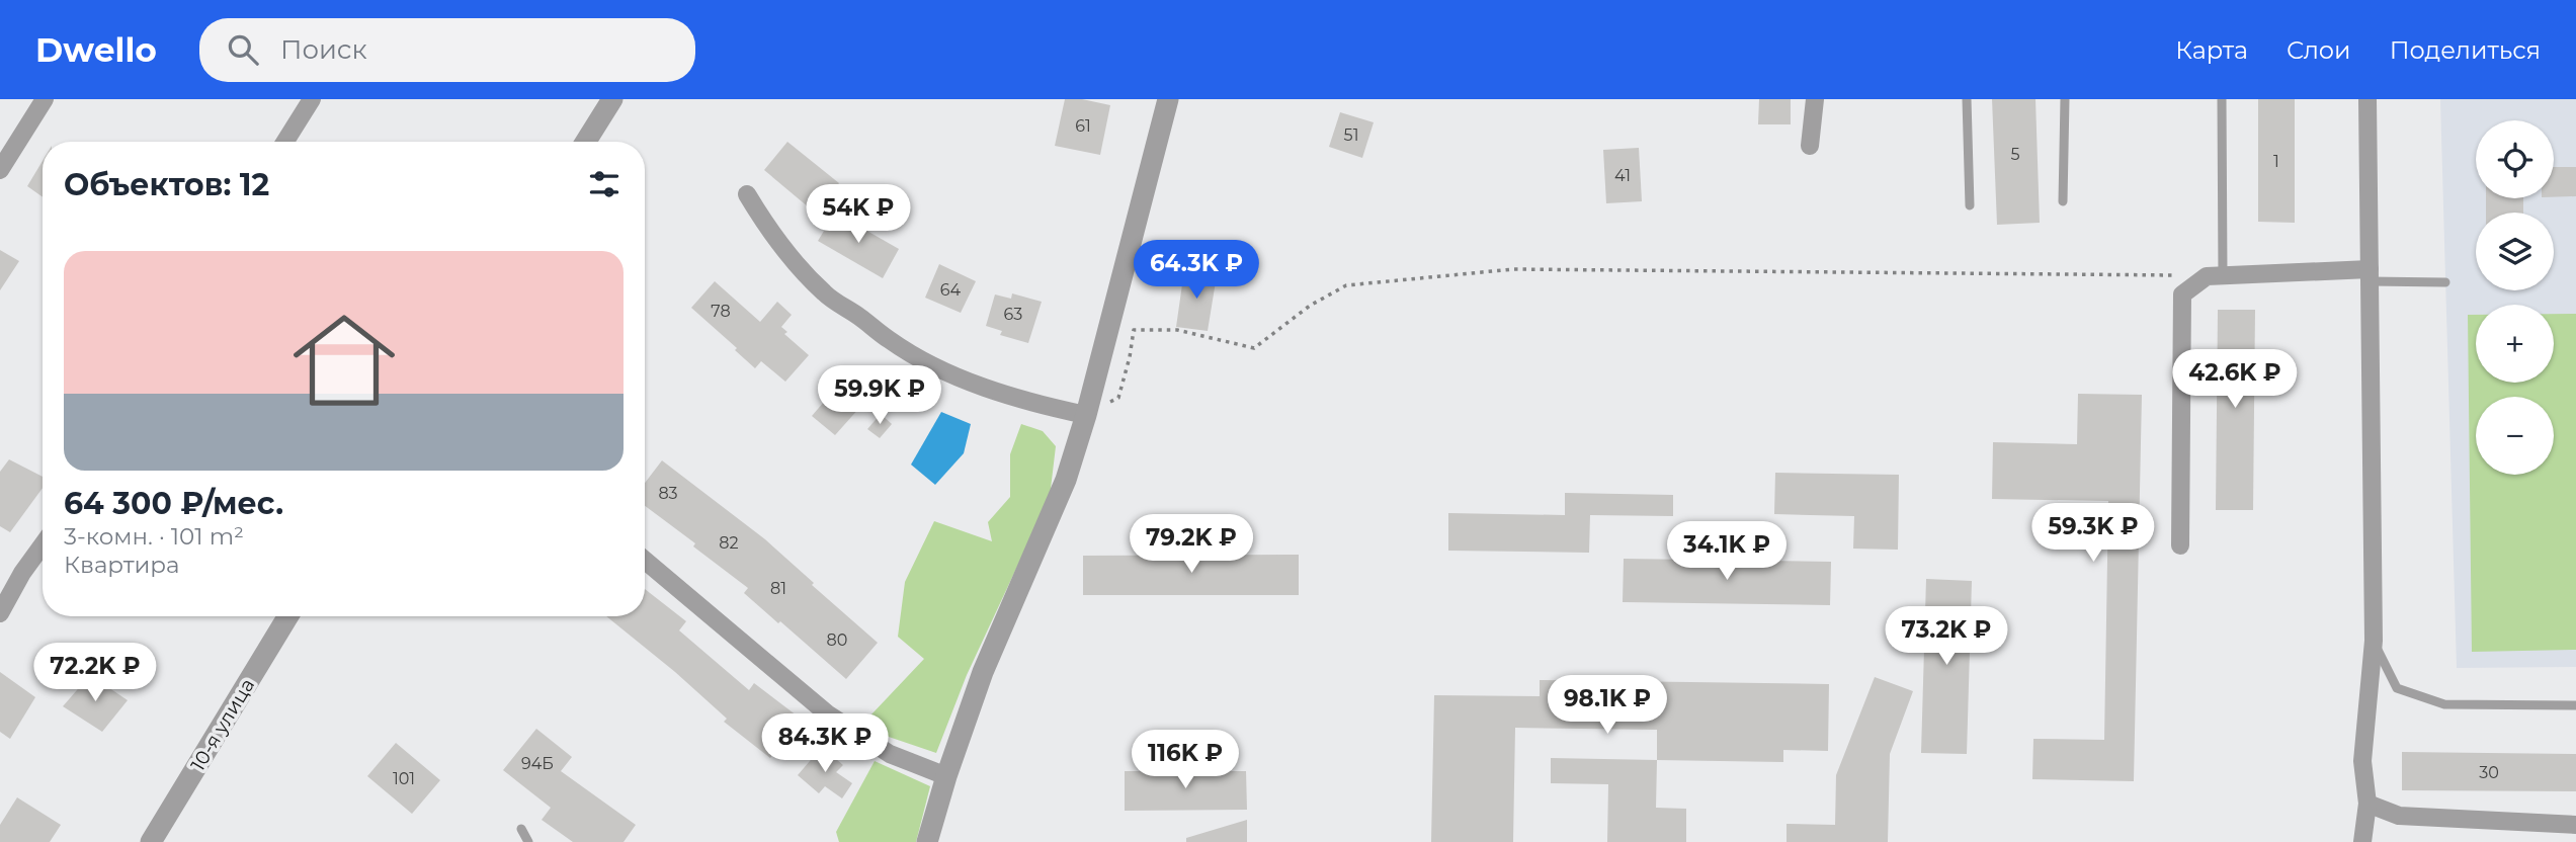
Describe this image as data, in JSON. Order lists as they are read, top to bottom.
{
  "streets": {
    "street": ["10-я улица"]
  },
  "house_numbers": [
    "61",
    "51",
    "5",
    "1",
    "41",
    "64",
    "78",
    "63",
    "83",
    "82",
    "81",
    "80",
    "94Б",
    "30",
    "101"
  ],
  "page": {
    "header": "Dwello",
    "search": "Поиск",
    "nav": ["Карта", "Слои", "Поделиться"],
    "map_buttons": ["+", "−"],
    "heading": "Объектов: 12",
    "price": [
      "54K ₽",
      "64.3K ₽",
      "42.6K ₽",
      "59.9K ₽",
      "59.3K ₽",
      "79.2K ₽",
      "34.1K ₽",
      "73.2K ₽",
      "72.2K ₽",
      "98.1K ₽",
      "84.3K ₽",
      "116K ₽"
    ],
    "list": [
      {
        "name": "64 300 ₽/мес.",
        "note": "3-комн. · 101 m² · Квартира"
      }
    ]
  }
}
